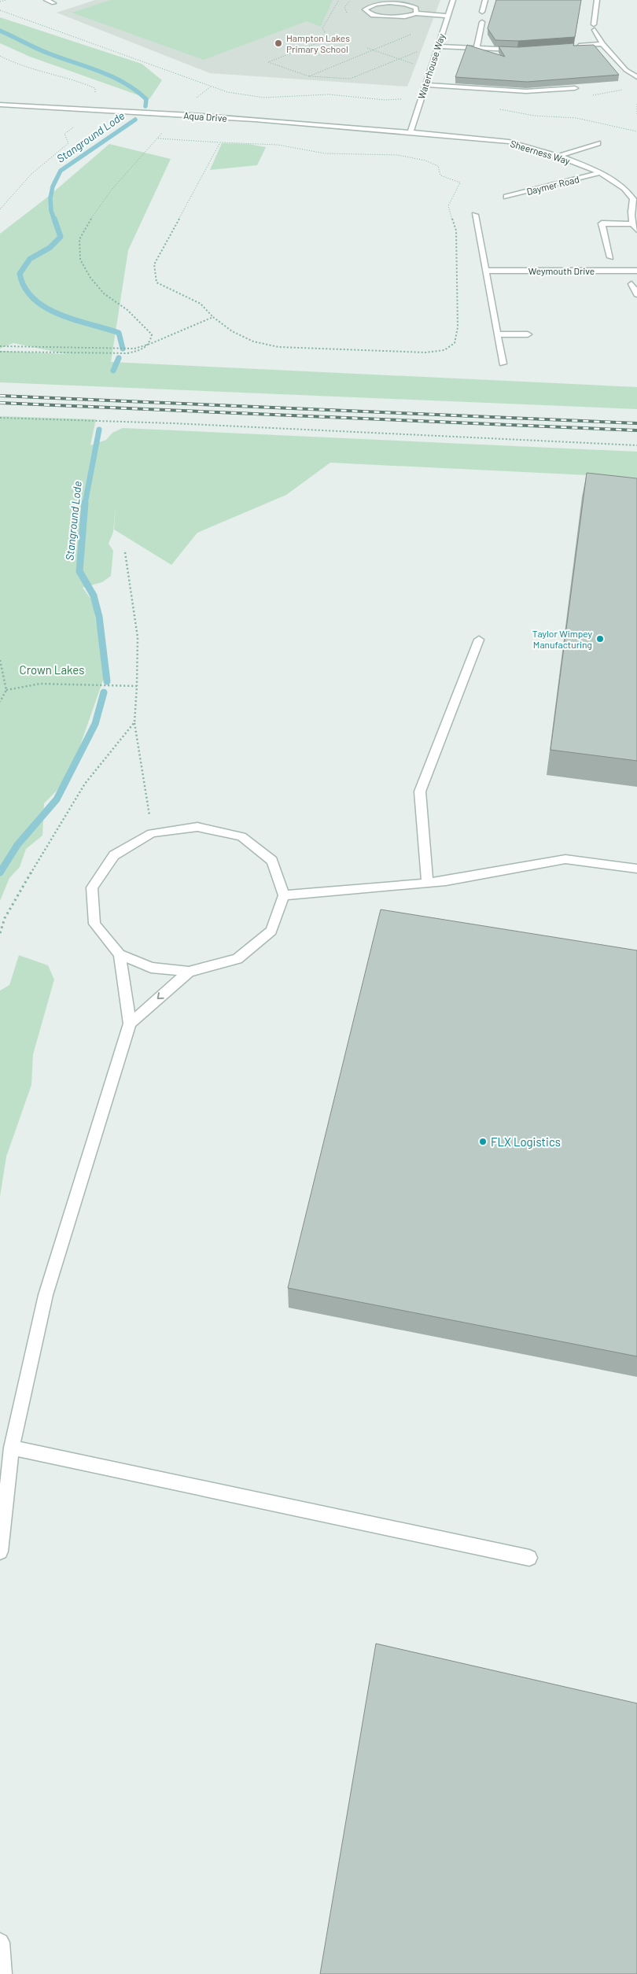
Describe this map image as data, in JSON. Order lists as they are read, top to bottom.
{
  "streets": {
    "street": [
      "Waterhouse Way",
      "Aqua Drive",
      "Sheerness Way",
      "Daymer Road",
      "Weymouth Drive"
    ]
  },
  "crossings": [
    ["Waterhouse Way", "Aqua Drive"],
    ["Waterhouse Way", "Sheerness Way"],
    ["Aqua Drive", "Sheerness Way"],
    ["Sheerness Way", "Daymer Road"]
  ],
  "water": ["Stanground Lode"],
  "parks": ["Crown Lakes"],
  "places": ["Hampton Lakes Primary School", "Taylor Wimpey Manufacturing", "FLX Logistics"]
}
